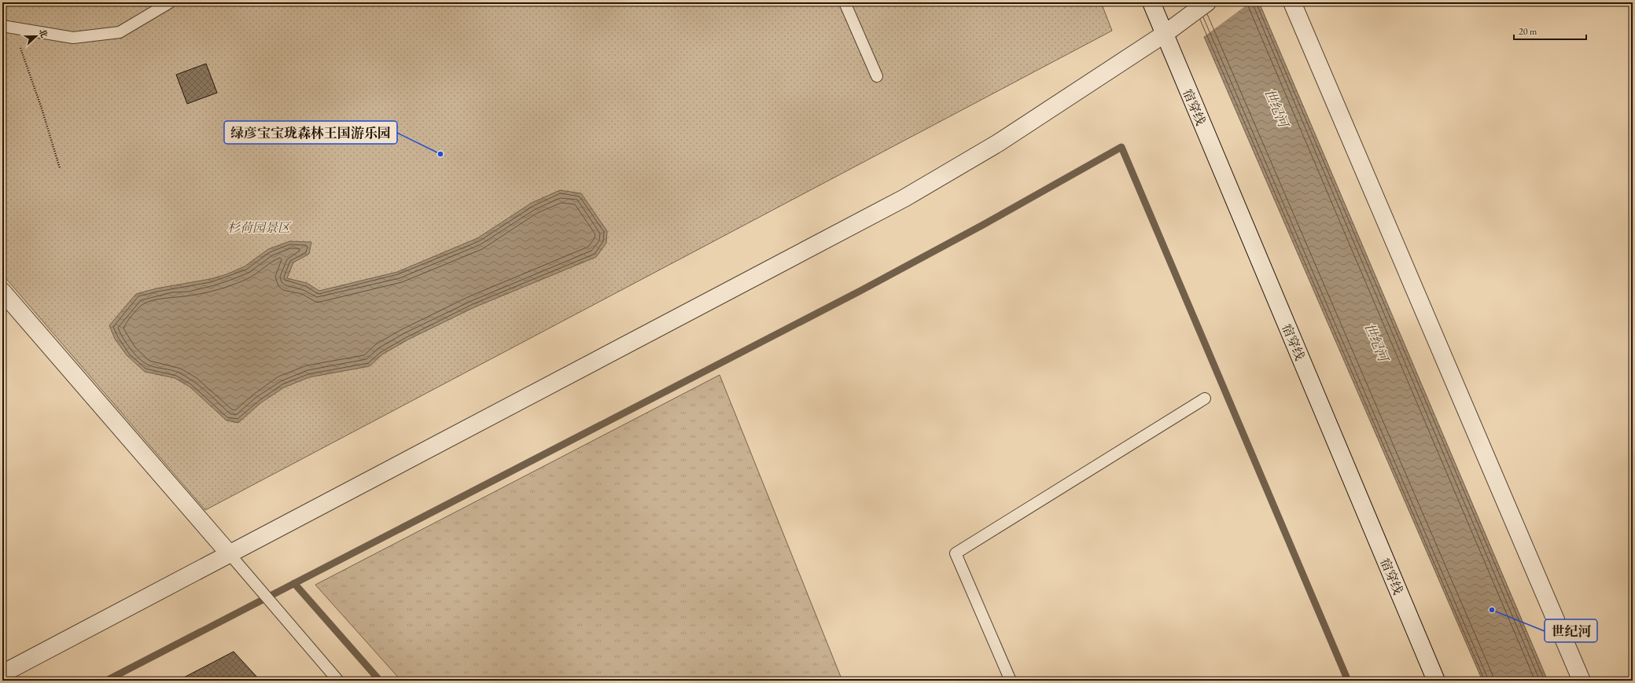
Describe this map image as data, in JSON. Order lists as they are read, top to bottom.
{
  "streets": {
    "street": ["宿穿线"]
  },
  "water": ["世纪河"],
  "parks": ["杉荷园景区"],
  "places": ["绿彦宝宝珑森林王国游乐园", "世纪河"],
  "scale_bar": "20 m",
  "north": "right"
}
